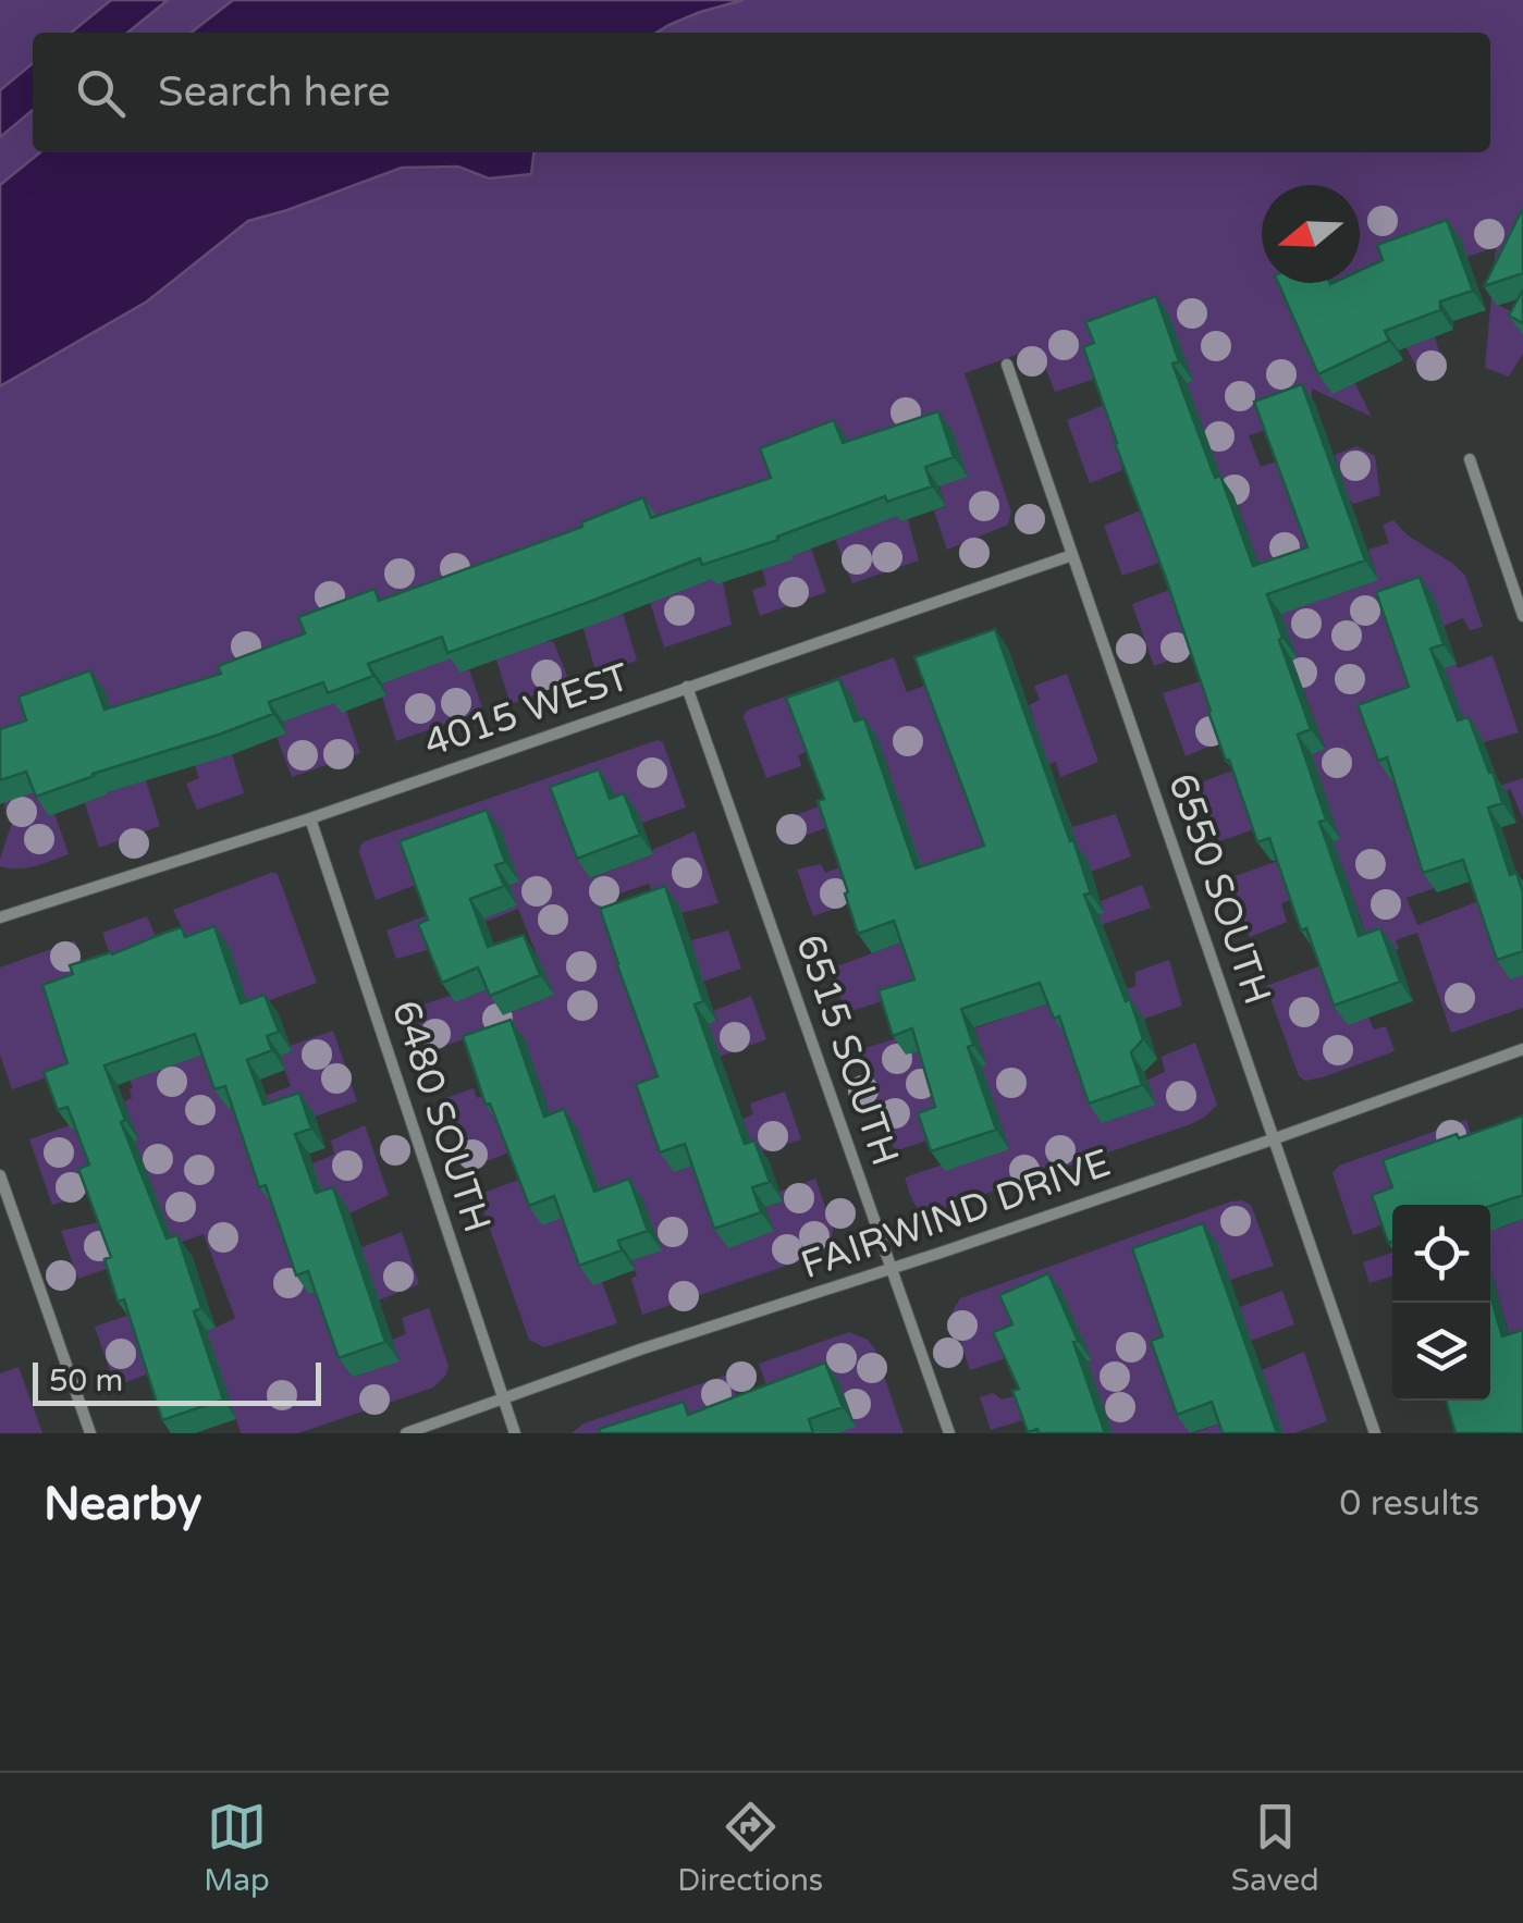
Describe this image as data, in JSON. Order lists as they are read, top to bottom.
{
  "streets": {
    "street": [
      "4015 WEST",
      "6550 SOUTH",
      "6515 SOUTH",
      "6480 SOUTH",
      "FAIRWIND DRIVE"
    ]
  },
  "crossings": [
    ["4015 WEST", "6550 SOUTH"],
    ["4015 WEST", "6515 SOUTH"],
    ["4015 WEST", "6480 SOUTH"],
    ["6550 SOUTH", "FAIRWIND DRIVE"],
    ["6515 SOUTH", "FAIRWIND DRIVE"],
    ["6480 SOUTH", "FAIRWIND DRIVE"]
  ],
  "scale_bar": "50 m",
  "north": "left",
  "page": {
    "search": "Search here",
    "scale": "50 m",
    "heading": ["Nearby", "0 results"],
    "nav": ["Map", "Directions", "Saved"]
  }
}
